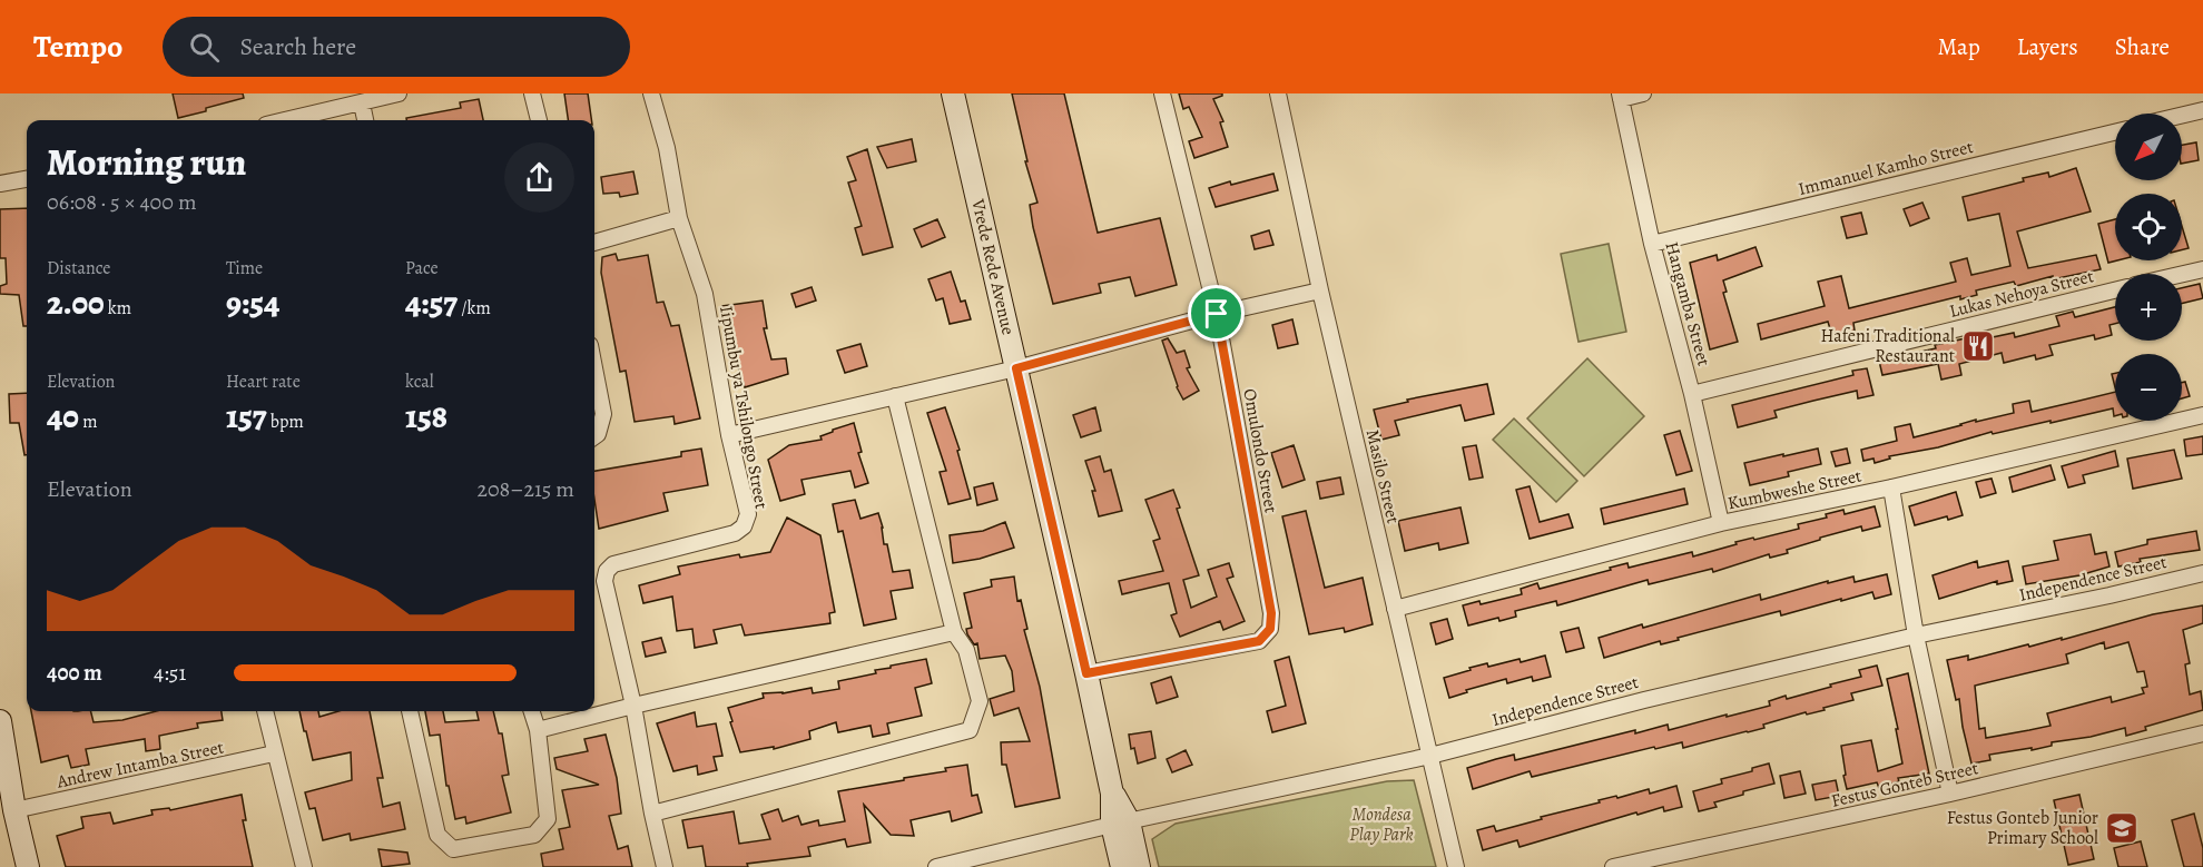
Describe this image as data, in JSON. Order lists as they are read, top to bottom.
{
  "streets": {
    "street": [
      "Immanuel Kamho Street",
      "Vrede Rede Avenue",
      "Lukas Nehoya Street",
      "Hangamba Street",
      "Iipumbu ya Tshilongo Street",
      "Omulondo Street",
      "Masilo Street",
      "Kumbweshe Street",
      "Independence Street",
      "Andrew Intamba Street",
      "Festus Gonteb Street"
    ]
  },
  "crossings": [
    ["Immanuel Kamho Street", "Hangamba Street"],
    ["Vrede Rede Avenue", "Omulondo Street"],
    ["Vrede Rede Avenue", "Independence Street"],
    ["Lukas Nehoya Street", "Hangamba Street"],
    ["Hangamba Street", "Kumbweshe Street"],
    ["Masilo Street", "Kumbweshe Street"],
    ["Masilo Street", "Independence Street"]
  ],
  "parks": ["Mondesa Play Park"],
  "places": {
    "restaurant": ["Hafeni Traditional Restaurant"],
    "school or university": ["Festus Gonteb Junior Primary School"]
  },
  "north": "bottom left",
  "page": {
    "header": "Tempo",
    "search": "Search here",
    "nav": ["Map", "Layers", "Share"],
    "map_buttons": ["+", "−"],
    "heading": ["Morning run", "06:08 · 5 × 400 m"],
    "stats": [
      ["Distance", "2.00 km"],
      ["Time", "9:54"],
      ["Pace", "4:57 /km"],
      ["Elevation", "40 m"],
      ["Heart rate", "157 bpm"],
      ["kcal", "158"]
    ],
    "chart": ["Elevation", "208–215 m"],
    "list": [
      {
        "name": "400 m",
        "note": "4:51"
      }
    ]
  }
}
